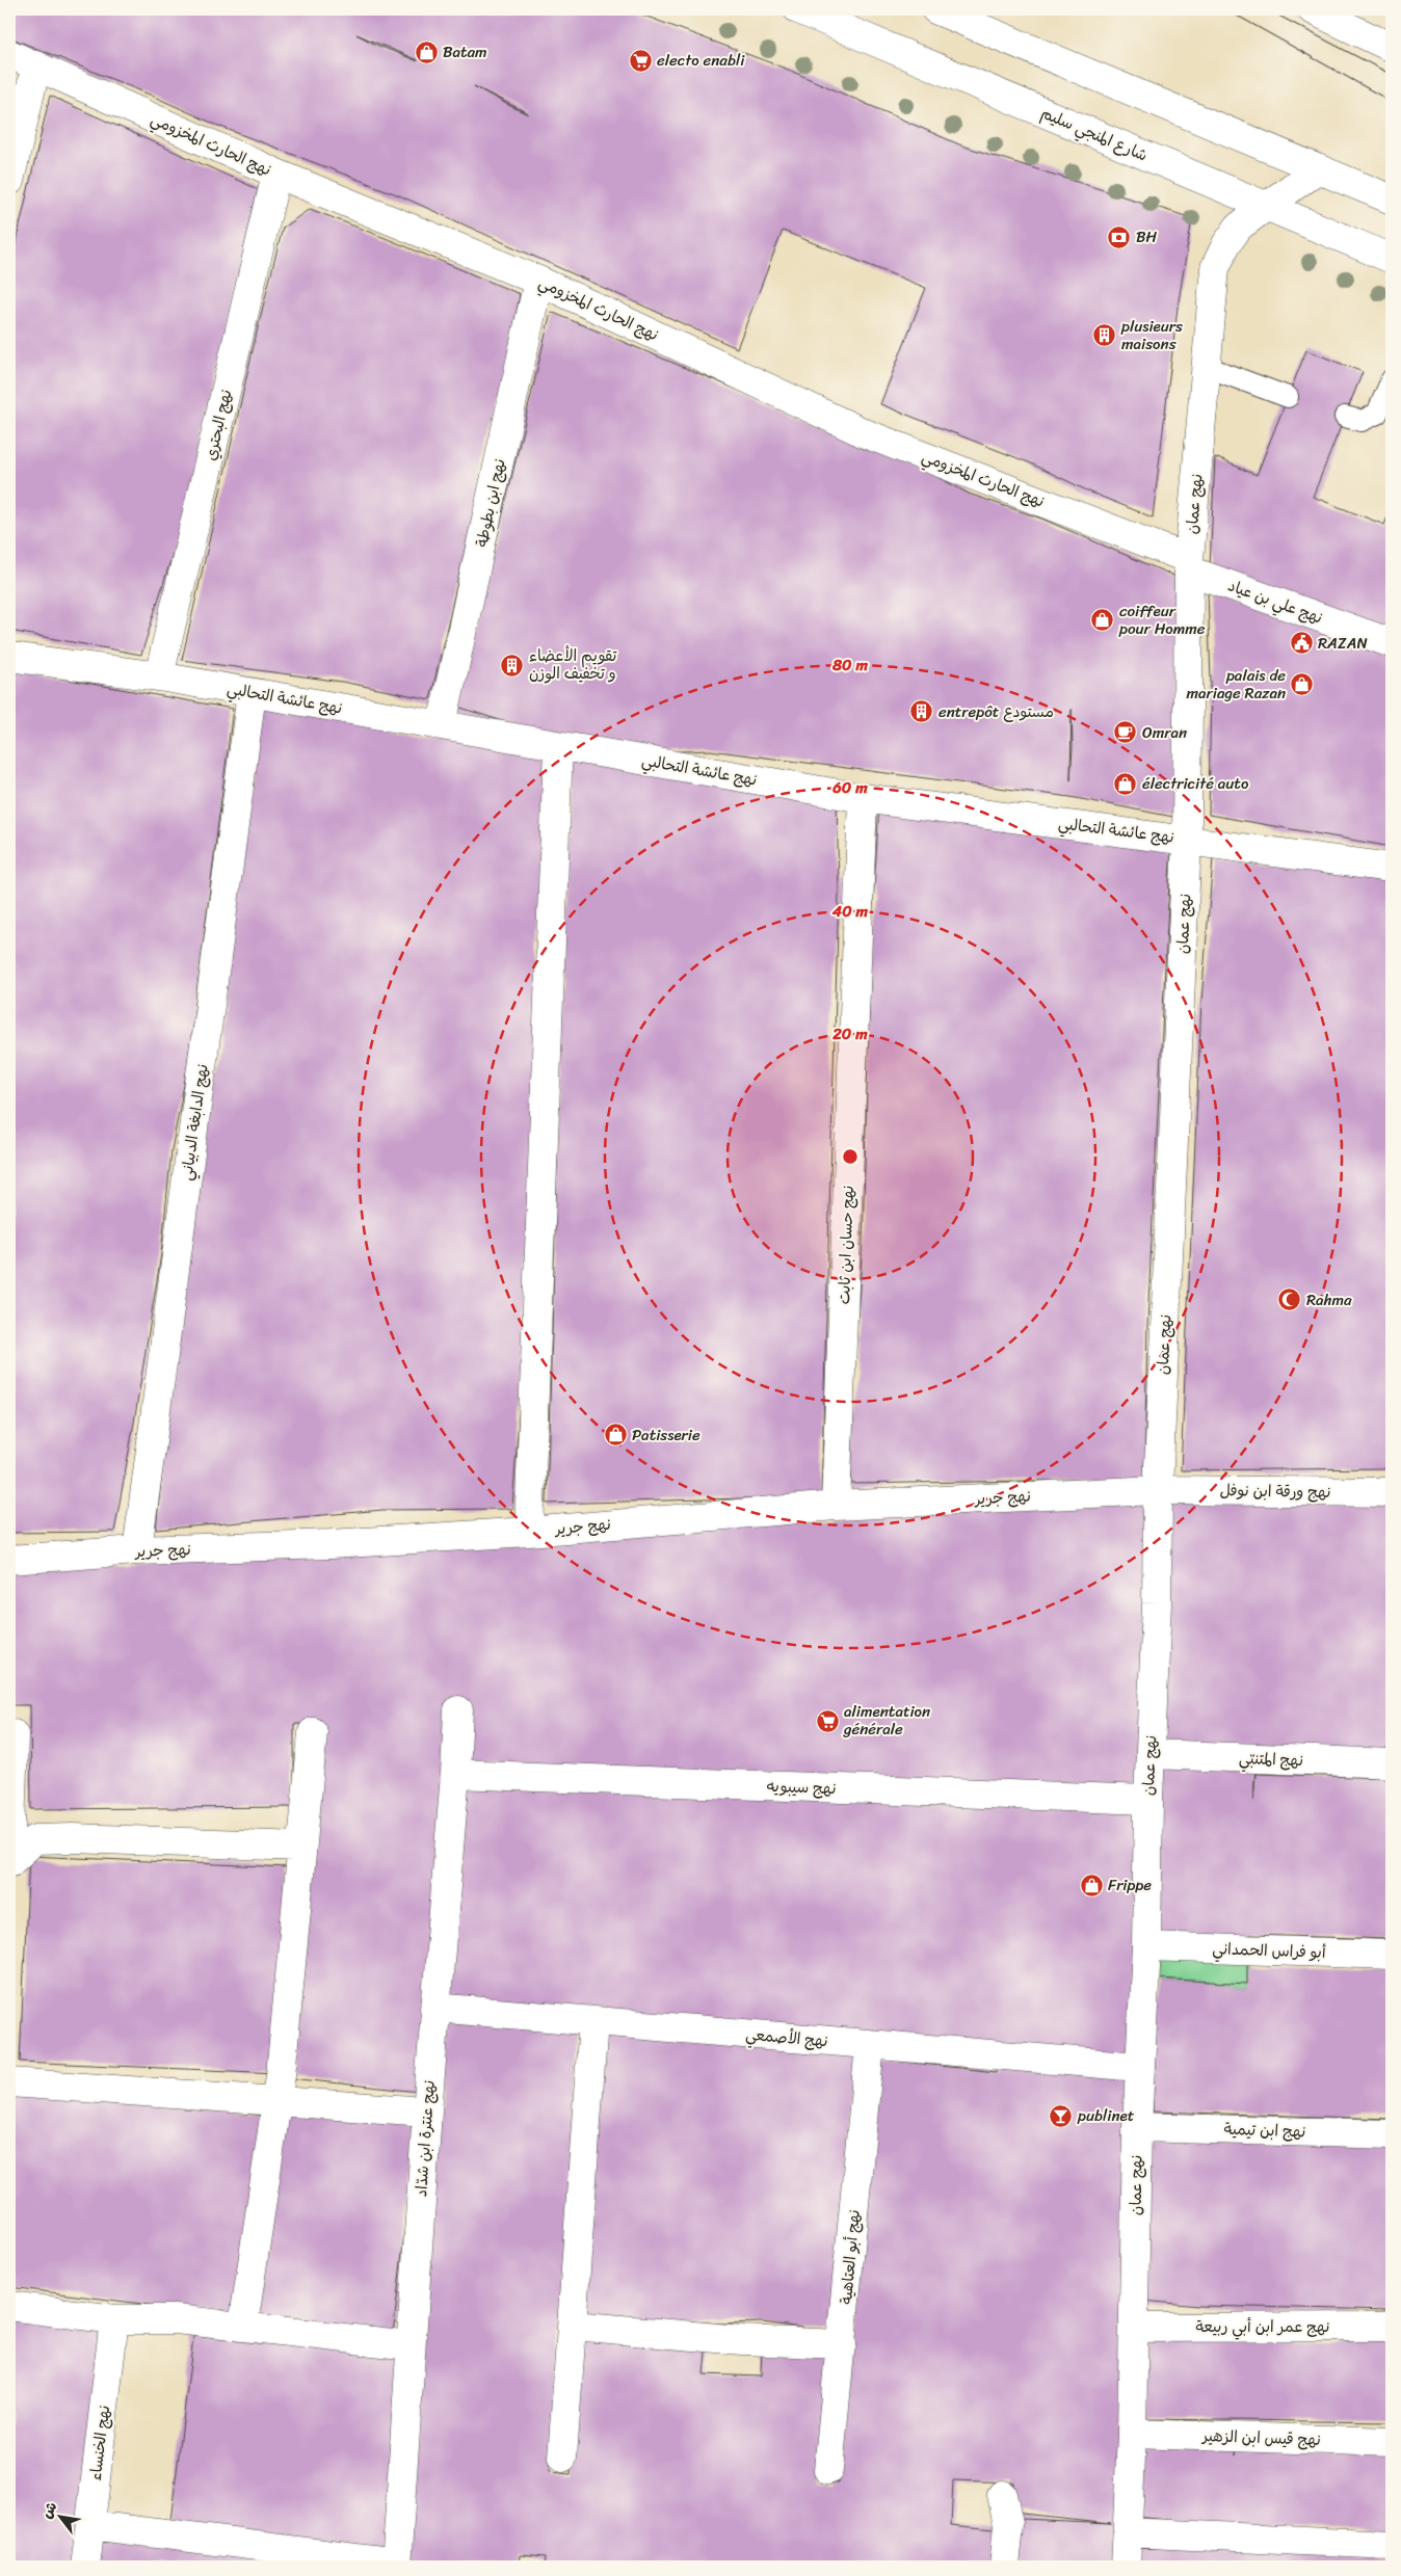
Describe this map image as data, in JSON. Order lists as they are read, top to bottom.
{
  "streets": {
    "street": [
      "شارع المنجي سليم",
      "نهج الحارث المخزومي",
      "نهج البحتري",
      "نهج ابن بطوطة",
      "نهج عمان",
      "نهج علي بن عياد",
      "نهج عائشة التحالبي",
      "نهج الدابغة الدبياني",
      "نهج حسان ابن ثابت",
      "نهج ورقة ابن نوفل",
      "نهج جرير",
      "نهج المتنبّي",
      "نهج سيبويه",
      "أبو فراس الحمداني",
      "نهج الأصمعي",
      "نهج ابن تيمية",
      "نهج عنترة ابن شدّاد",
      "نهج أبو العتاهية",
      "نهج عمر ابن أبي ربيعة",
      "نهج قيس ابن الزهير",
      "نهج الخنساء"
    ]
  },
  "crossings": [
    ["شارع المنجي سليم", "نهج عمان"],
    ["نهج الحارث المخزومي", "نهج البحتري"],
    ["نهج الحارث المخزومي", "نهج ابن بطوطة"],
    ["نهج الحارث المخزومي", "نهج عمان"],
    ["نهج الحارث المخزومي", "نهج علي بن عياد"],
    ["نهج البحتري", "نهج عائشة التحالبي"],
    ["نهج ابن بطوطة", "نهج عائشة التحالبي"],
    ["نهج عمان", "نهج علي بن عياد"],
    ["نهج عمان", "نهج عائشة التحالبي"],
    ["نهج عمان", "نهج ورقة ابن نوفل"],
    ["نهج عمان", "نهج جرير"],
    ["نهج عمان", "نهج المتنبّي"],
    ["نهج عمان", "نهج سيبويه"],
    ["نهج عمان", "أبو فراس الحمداني"],
    ["نهج عمان", "نهج الأصمعي"],
    ["نهج عمان", "نهج ابن تيمية"],
    ["نهج عمان", "نهج عمر ابن أبي ربيعة"],
    ["نهج عمان", "نهج قيس ابن الزهير"],
    ["نهج عائشة التحالبي", "نهج الدابغة الدبياني"],
    ["نهج عائشة التحالبي", "نهج حسان ابن ثابت"],
    ["نهج الدابغة الدبياني", "نهج جرير"],
    ["نهج حسان ابن ثابت", "نهج جرير"],
    ["نهج ورقة ابن نوفل", "نهج جرير"],
    ["نهج سيبويه", "نهج عنترة ابن شدّاد"],
    ["نهج الأصمعي", "نهج عنترة ابن شدّاد"],
    ["نهج الأصمعي", "نهج أبو العتاهية"]
  ],
  "places": {
    "shop": [
      "Batam",
      "coiffeur pour Homme",
      "palais de mariage Razan",
      "électricité auto",
      "Patisserie",
      "Frippe"
    ],
    "supermarket": ["electo enabli", "alimentation générale"],
    "bank": ["BH"],
    "building": ["plusieurs maisons", "تقويم الأعضاء و تخفيف الوزن", "entrepôt مستودع"],
    "public building": ["RAZAN"],
    "cafe": ["Omran"],
    "mosque": ["Rahma"],
    "bar": ["publinet"]
  },
  "north": "top left",
  "rings": [
    "80 m",
    "60 m",
    "40 m",
    "20 m"
  ]
}
